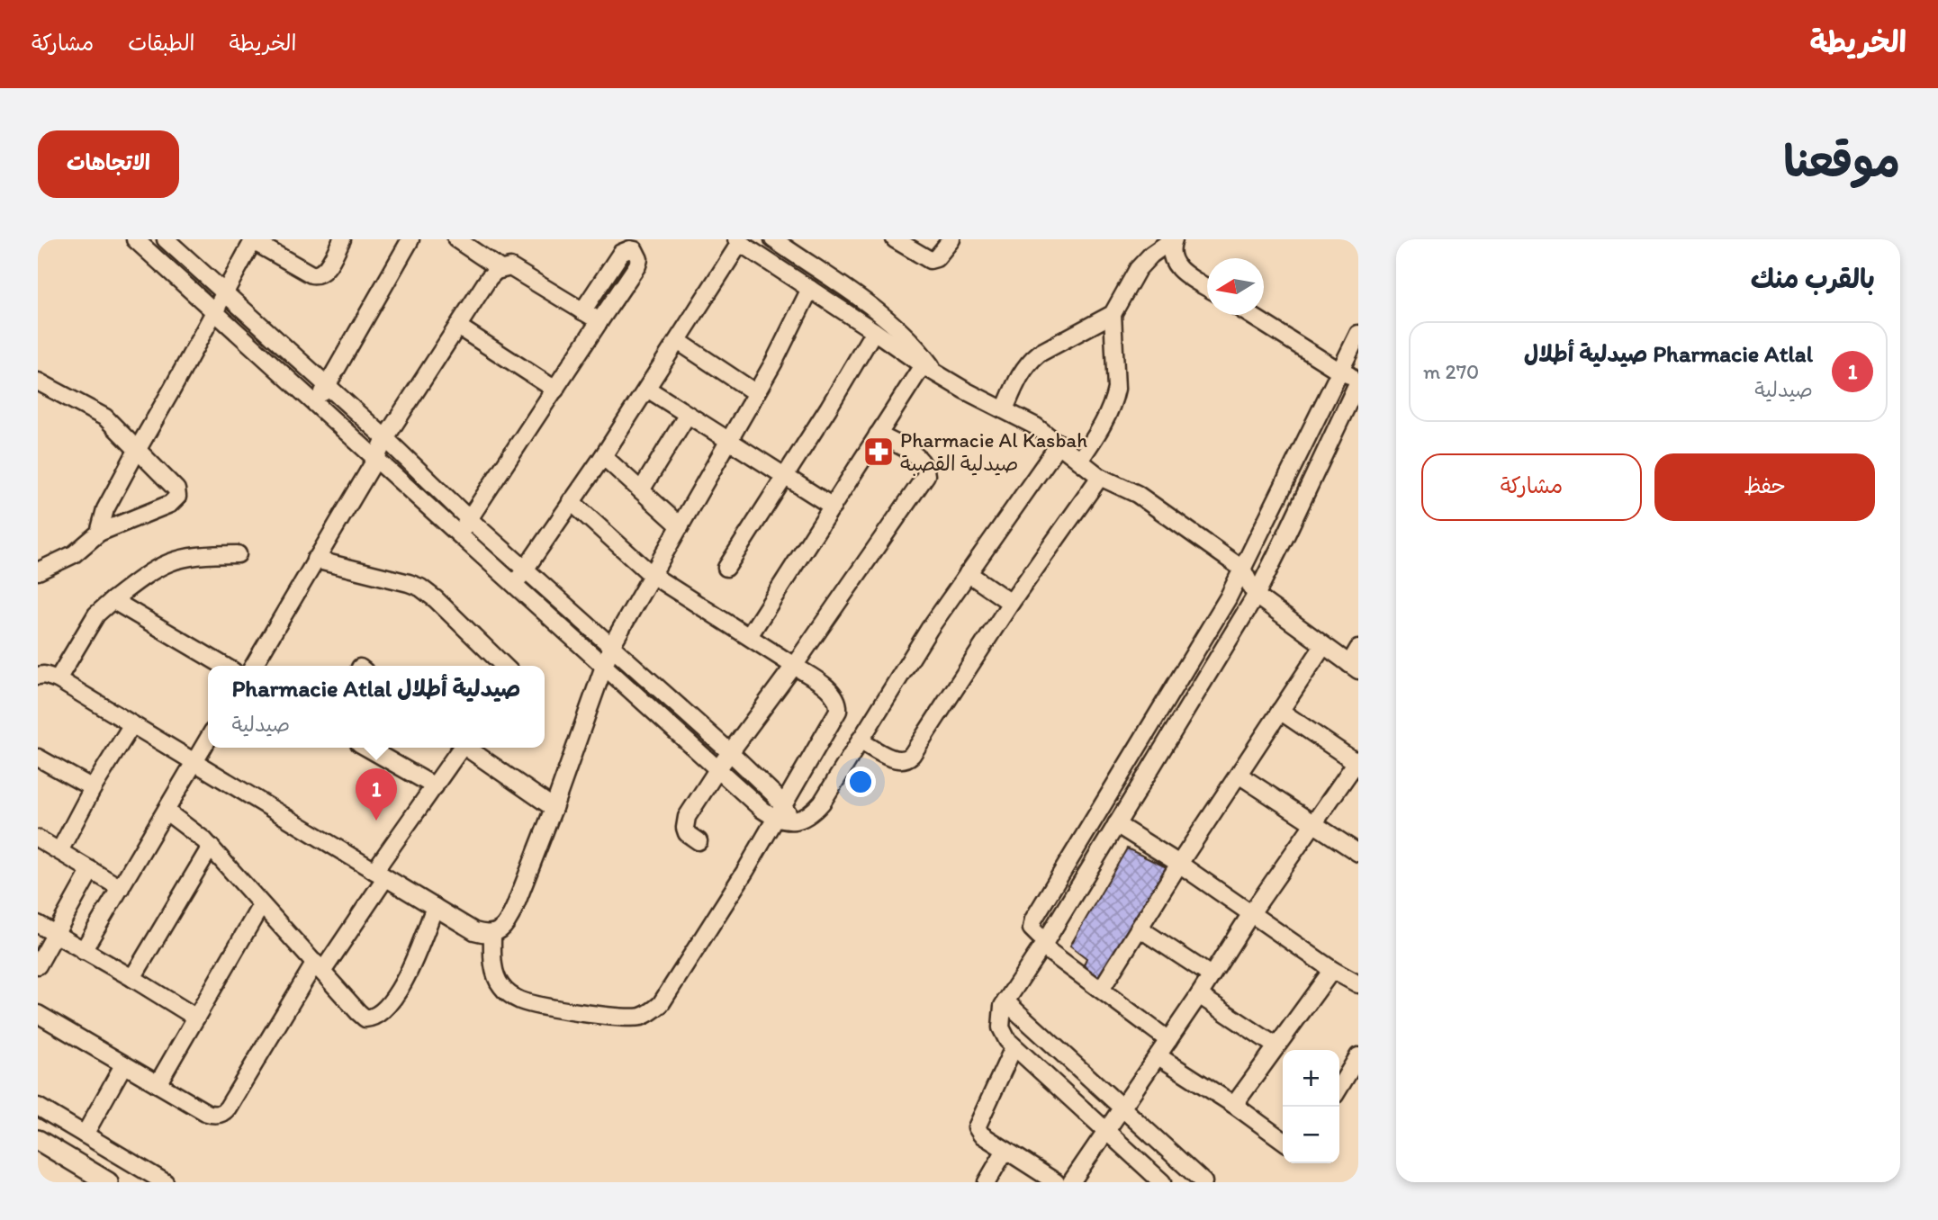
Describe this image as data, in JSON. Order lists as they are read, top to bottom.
{
  "places": {
    "pharmacy": ["Pharmacie Al Kasbah صيدلية القصبة"]
  },
  "north": "left",
  "page": {
    "header": "الخريطة",
    "nav": ["الخريطة", "الطبقات", "مشاركة"],
    "title": "موقعنا",
    "buttons": [
      "الاتجاهات",
      ["حفظ", "مشاركة"]
    ],
    "heading": "بالقرب منك",
    "list": [
      {
        "mark": "1",
        "name": "Pharmacie Atlal صيدلية أطلال",
        "note": "صيدلية",
        "value": "270 m"
      }
    ],
    "popup": ["Pharmacie Atlal صيدلية أطلال", "صيدلية"],
    "pins": "1",
    "map_buttons": ["+", "−"]
  }
}
